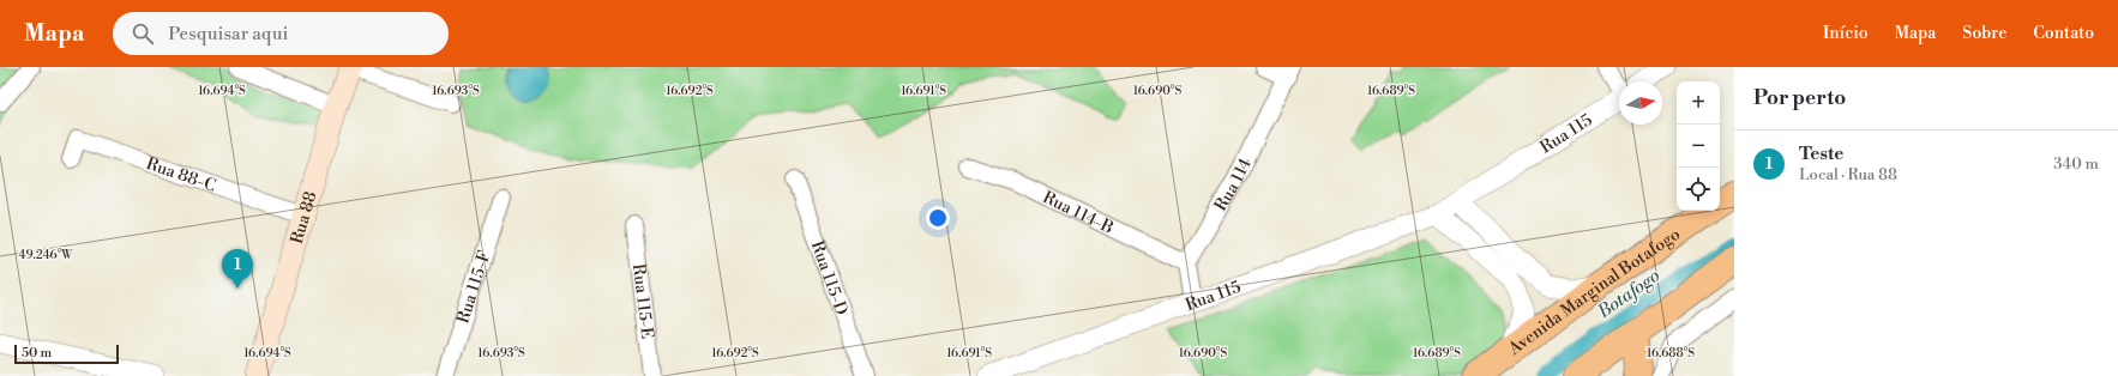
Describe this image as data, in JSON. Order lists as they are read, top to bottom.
{
  "streets": {
    "main road": ["Rua 88", "Avenida Marginal Botafogo"],
    "street": [
      "Rua 115",
      "Rua 88-C",
      "Rua 114",
      "Rua 114-B",
      "Rua 115-D",
      "Rua 115-F",
      "Rua 115-E"
    ]
  },
  "crossings": [
    ["Rua 88-C", "Rua 88"],
    ["Rua 114", "Rua 114-B"]
  ],
  "water": ["Botafogo"],
  "scale_bar": "50 m",
  "north": "right",
  "page": {
    "header": "Mapa",
    "search": "Pesquisar aqui",
    "nav": [
      "Início",
      "Mapa",
      "Sobre",
      "Contato"
    ],
    "heading": "Por perto",
    "map_buttons": ["+", "−"],
    "list": [
      {
        "mark": "1",
        "name": "Teste",
        "note": "Local · Rua 88",
        "value": "340 m"
      }
    ],
    "pins": "1",
    "scale": "50 m"
  },
  "coordinates": [
    "16.694°S",
    "16.693°S",
    "16.692°S",
    "16.691°S",
    "16.690°S",
    "16.689°S",
    "49.246°W",
    "16.688°S"
  ]
}
